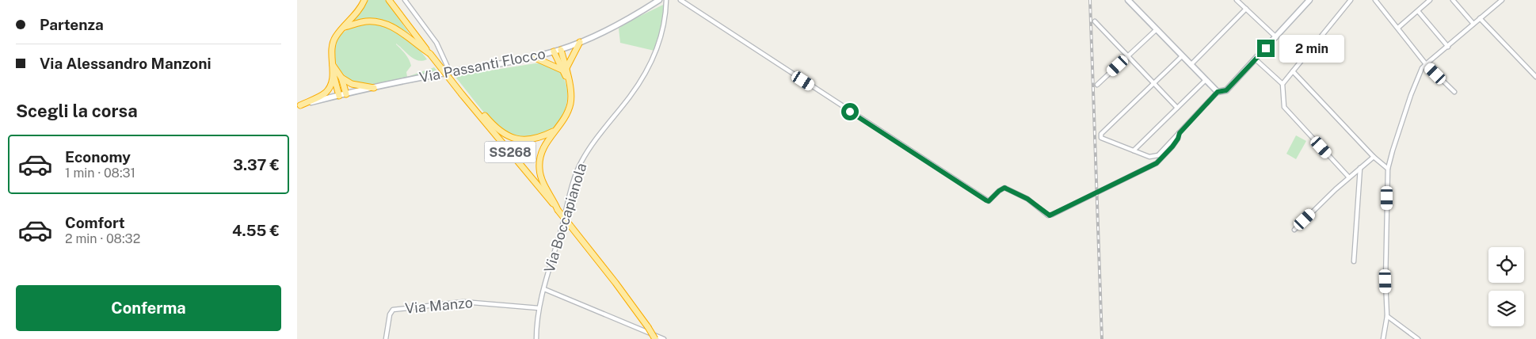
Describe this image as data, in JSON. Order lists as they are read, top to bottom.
{
  "streets": {
    "highway": ["SS268"],
    "main road": ["Via Passanti Flocco"],
    "street": ["Via Boccapianola", "Via Manzo"]
  },
  "crossings": [
    ["Via Boccapianola", "Via Manzo"]
  ],
  "page": {
    "banner": ["Partenza", "Via Alessandro Manzoni"],
    "bubble": "2 min",
    "heading": "Scegli la corsa",
    "list": [
      {
        "name": "Economy",
        "note": "1 min · 08:31",
        "value": "3.37 €"
      },
      {
        "name": "Comfort",
        "note": "2 min · 08:32",
        "value": "4.55 €"
      }
    ],
    "buttons": "Conferma"
  }
}
